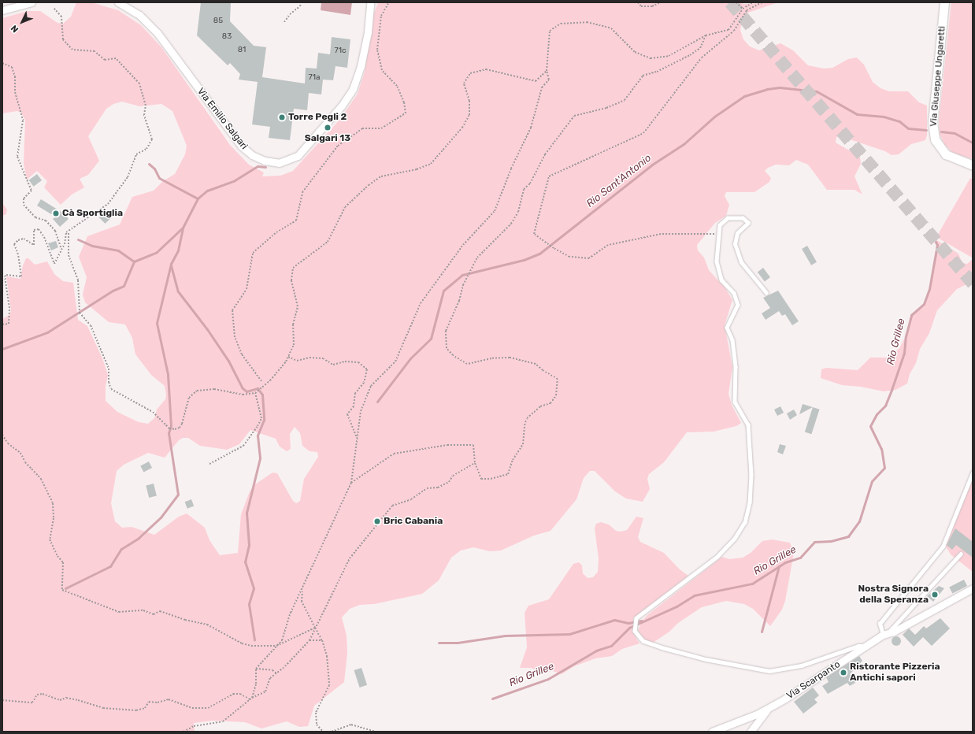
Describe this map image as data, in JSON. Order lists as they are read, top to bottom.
{
  "streets": {
    "street": ["Via Giuseppe Ungaretti", "Via Emilio Salgari", "Via Scarpanto"]
  },
  "water": ["Rio Sant'Antonio", "Rio Grillee"],
  "places": [
    "Torre Pegli 2",
    "Salgari 13",
    "Cà Sportiglia",
    "Bric Cabania",
    "Nostra Signora della Speranza",
    "Ristorante Pizzeria Antichi sapori"
  ],
  "house_numbers": [
    "85",
    "83",
    "81",
    "71c",
    "71a"
  ],
  "north": "bottom left"
}
